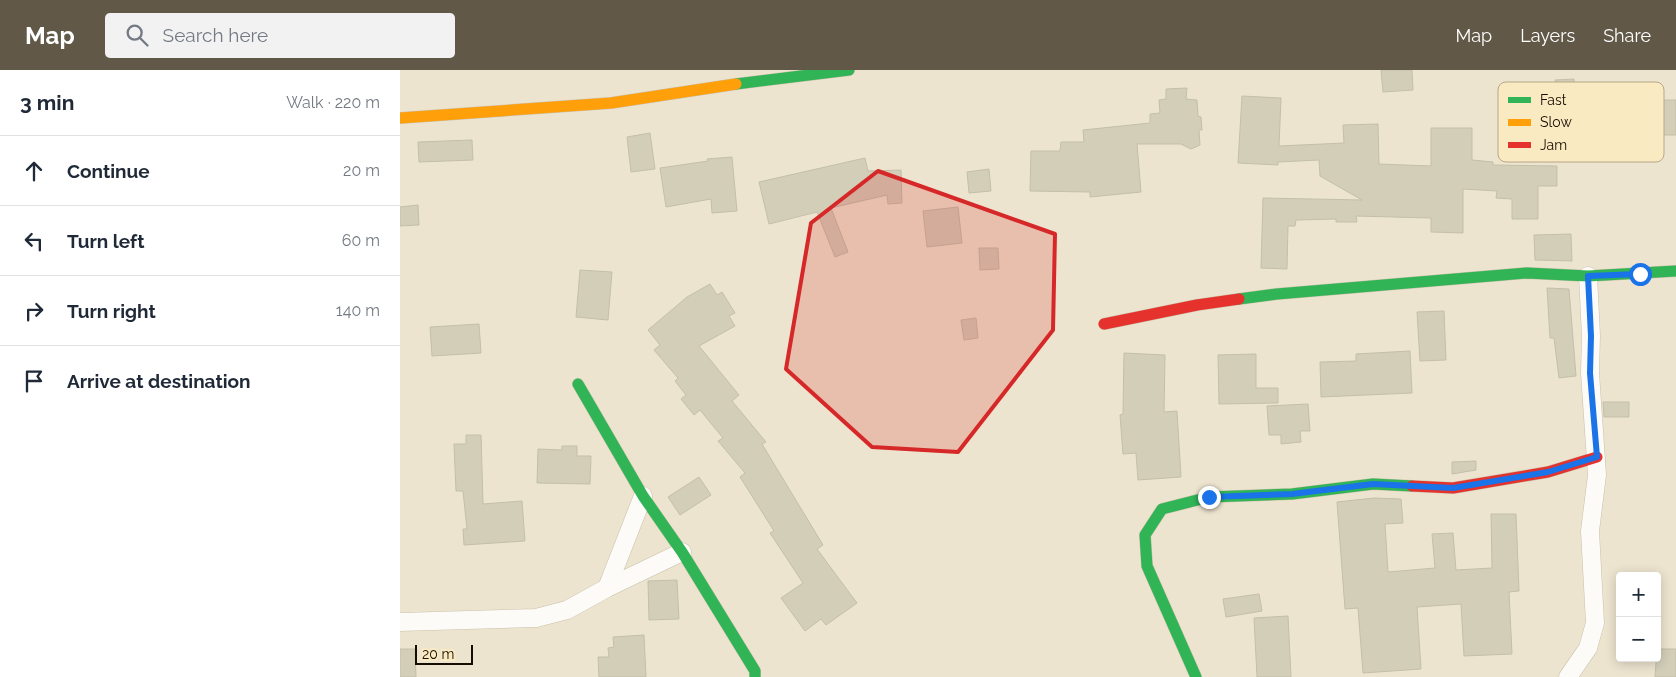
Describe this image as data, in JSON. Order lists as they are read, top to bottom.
{
  "legend": ["Fast", "Slow", "Jam"],
  "scale_bar": "20 m",
  "page": {
    "header": "Map",
    "search": "Search here",
    "nav": ["Map", "Layers", "Share"],
    "heading": ["3 min", "Walk · 220 m"],
    "list": [
      ["Continue", "20 m"],
      ["Turn left", "60 m"],
      ["Turn right", "140 m"],
      "Arrive at destination"
    ],
    "map_buttons": ["+", "−"],
    "scale": "20 m"
  }
}
